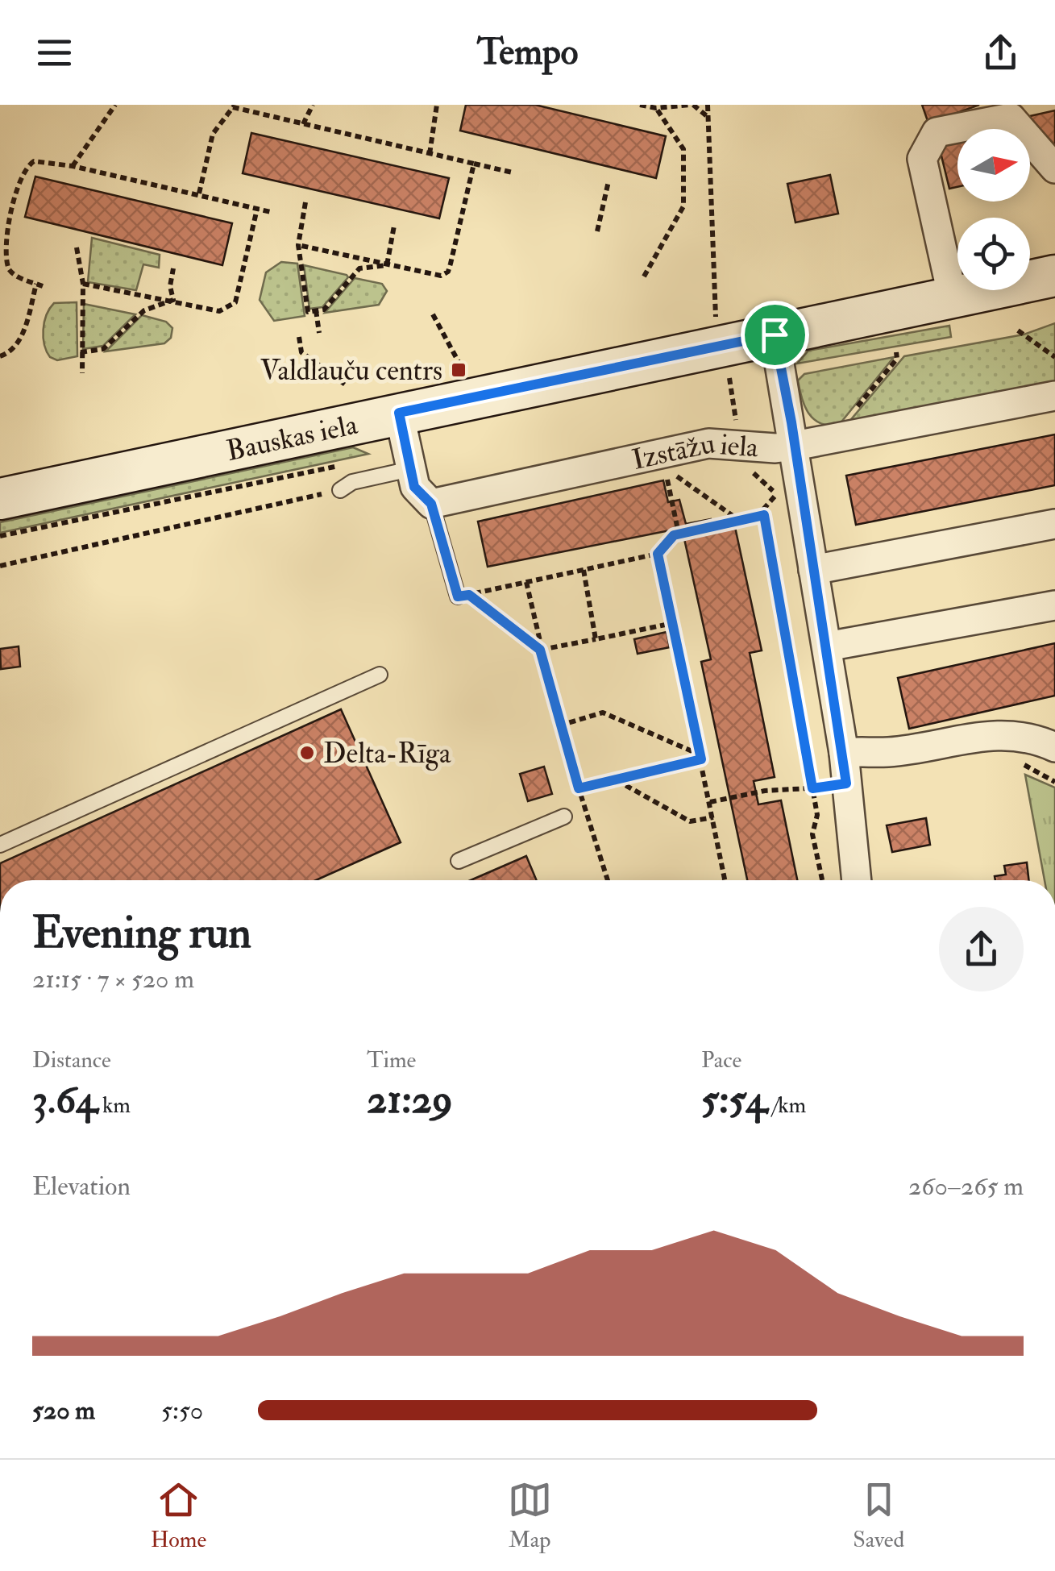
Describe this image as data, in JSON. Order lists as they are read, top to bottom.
{
  "streets": {
    "main road": ["Bauskas iela"],
    "street": ["Izstāžu iela"]
  },
  "places": {
    "transit": ["Valdlauču centrs"],
    "other": ["Delta-Rīga"]
  },
  "north": "right",
  "page": {
    "header": "Tempo",
    "heading": ["Evening run", "21:15 · 7 × 520 m"],
    "stats": [
      ["Distance", "3.64 km"],
      ["Time", "21:29"],
      ["Pace", "5:54 /km"]
    ],
    "chart": ["Elevation", "260–265 m"],
    "list": [
      {
        "name": "520 m",
        "note": "5:50"
      }
    ],
    "tabs": ["Home", "Map", "Saved"]
  }
}
